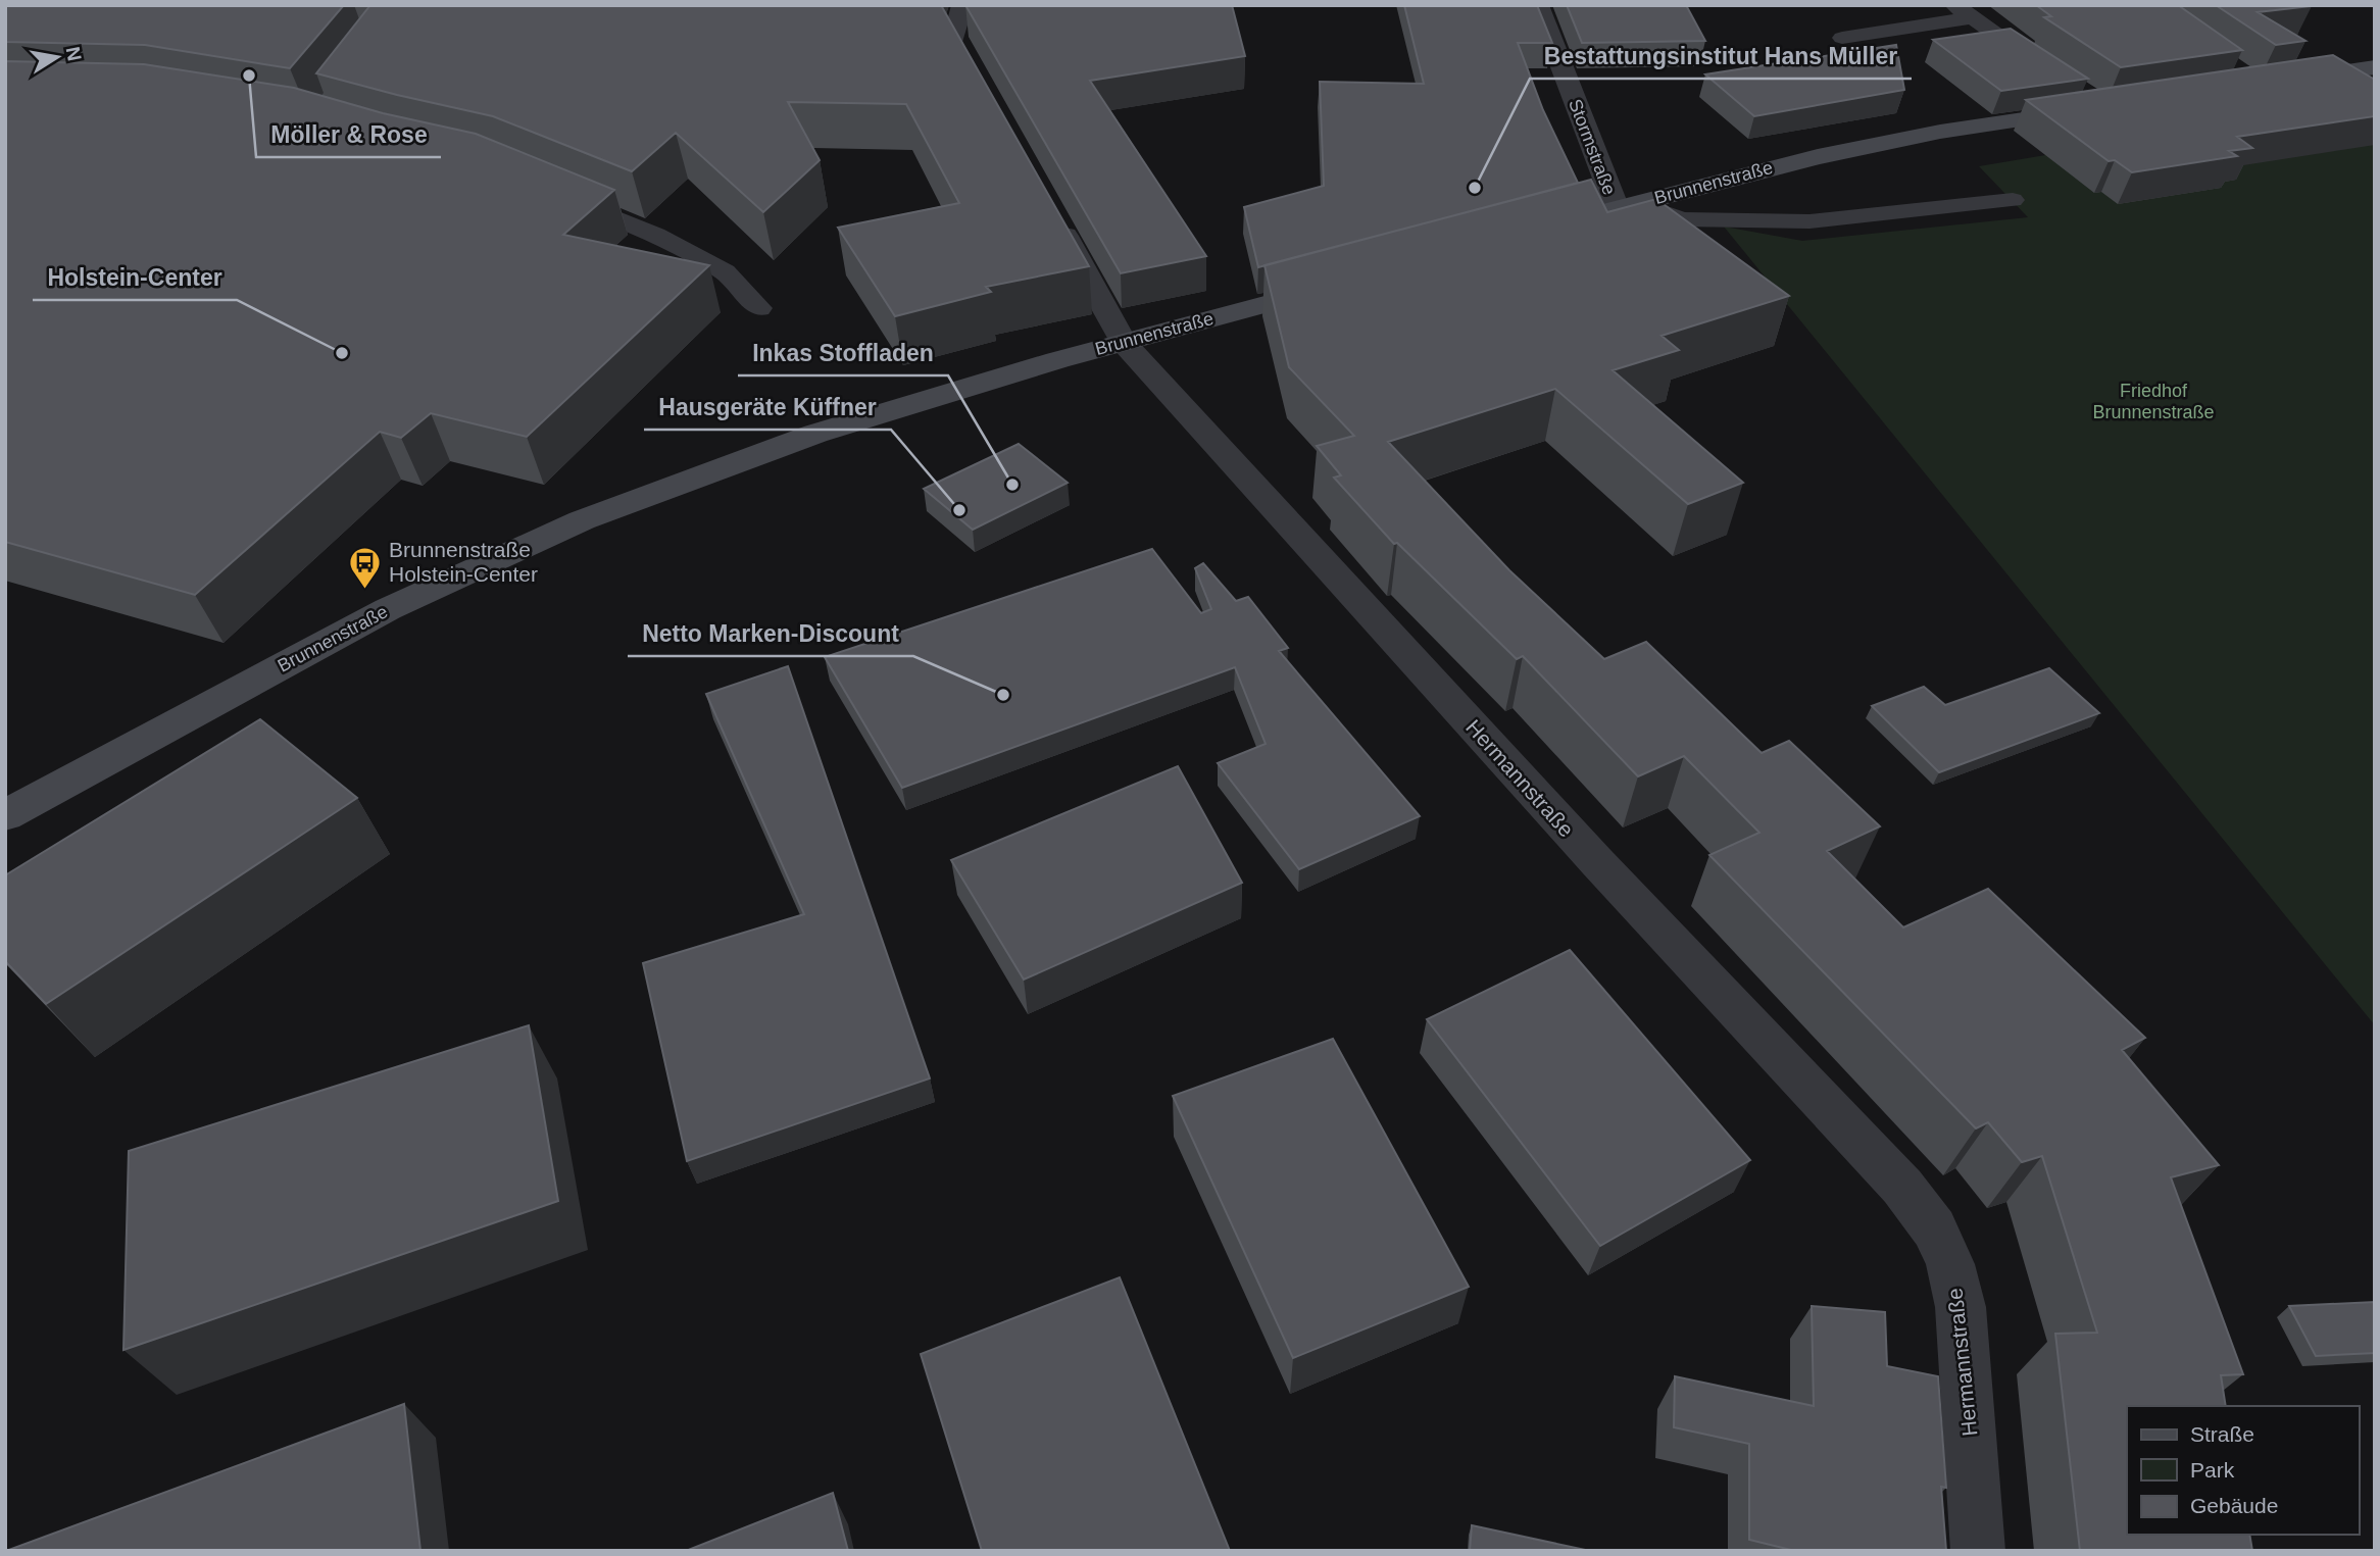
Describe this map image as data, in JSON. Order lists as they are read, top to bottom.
{
  "streets": {
    "street": ["Stormstraße", "Brunnenstraße", "Hermannstraße"]
  },
  "crossings": [
    ["Stormstraße", "Brunnenstraße"],
    ["Brunnenstraße", "Hermannstraße"]
  ],
  "parks": ["Friedhof Brunnenstraße"],
  "places": {
    "other": [
      "Möller & Rose",
      "Bestattungsinstitut Hans Müller",
      "Holstein-Center",
      "Inkas Stoffladen",
      "Hausgeräte Küffner",
      "Netto Marken-Discount"
    ],
    "bus stop": ["Brunnenstraße Holstein-Center"]
  },
  "legend": ["Straße", "Park", "Gebäude"],
  "north": "right"
}
